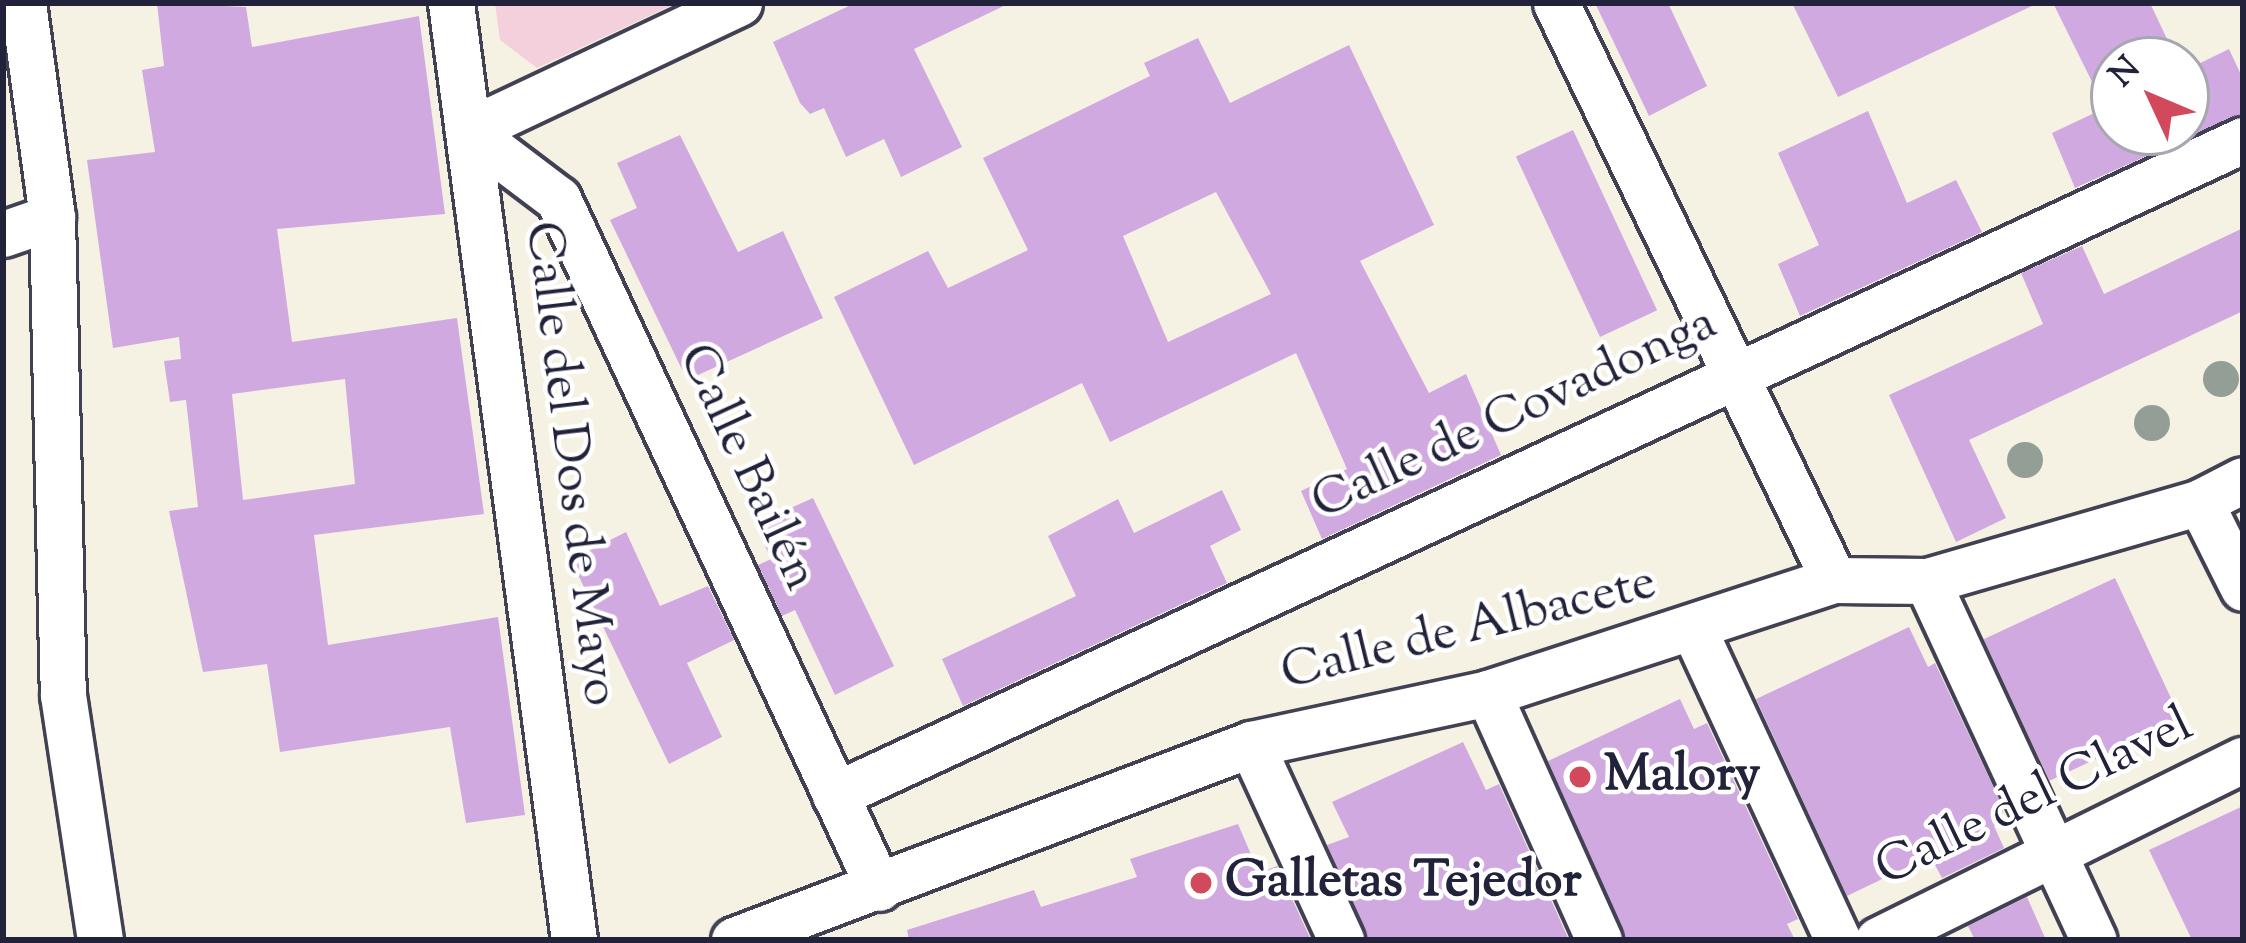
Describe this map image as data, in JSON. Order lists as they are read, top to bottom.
{
  "streets": {
    "street": [
      "Calle de Covadonga",
      "Calle del Dos de Mayo",
      "Calle Bailén",
      "Calle de Albacete",
      "Calle del Clavel"
    ]
  },
  "crossings": [
    ["Calle de Covadonga", "Calle Bailén"],
    ["Calle del Dos de Mayo", "Calle Bailén"],
    ["Calle Bailén", "Calle de Albacete"]
  ],
  "places": ["Malory", "Galletas Tejedor"],
  "north": "top left"
}
